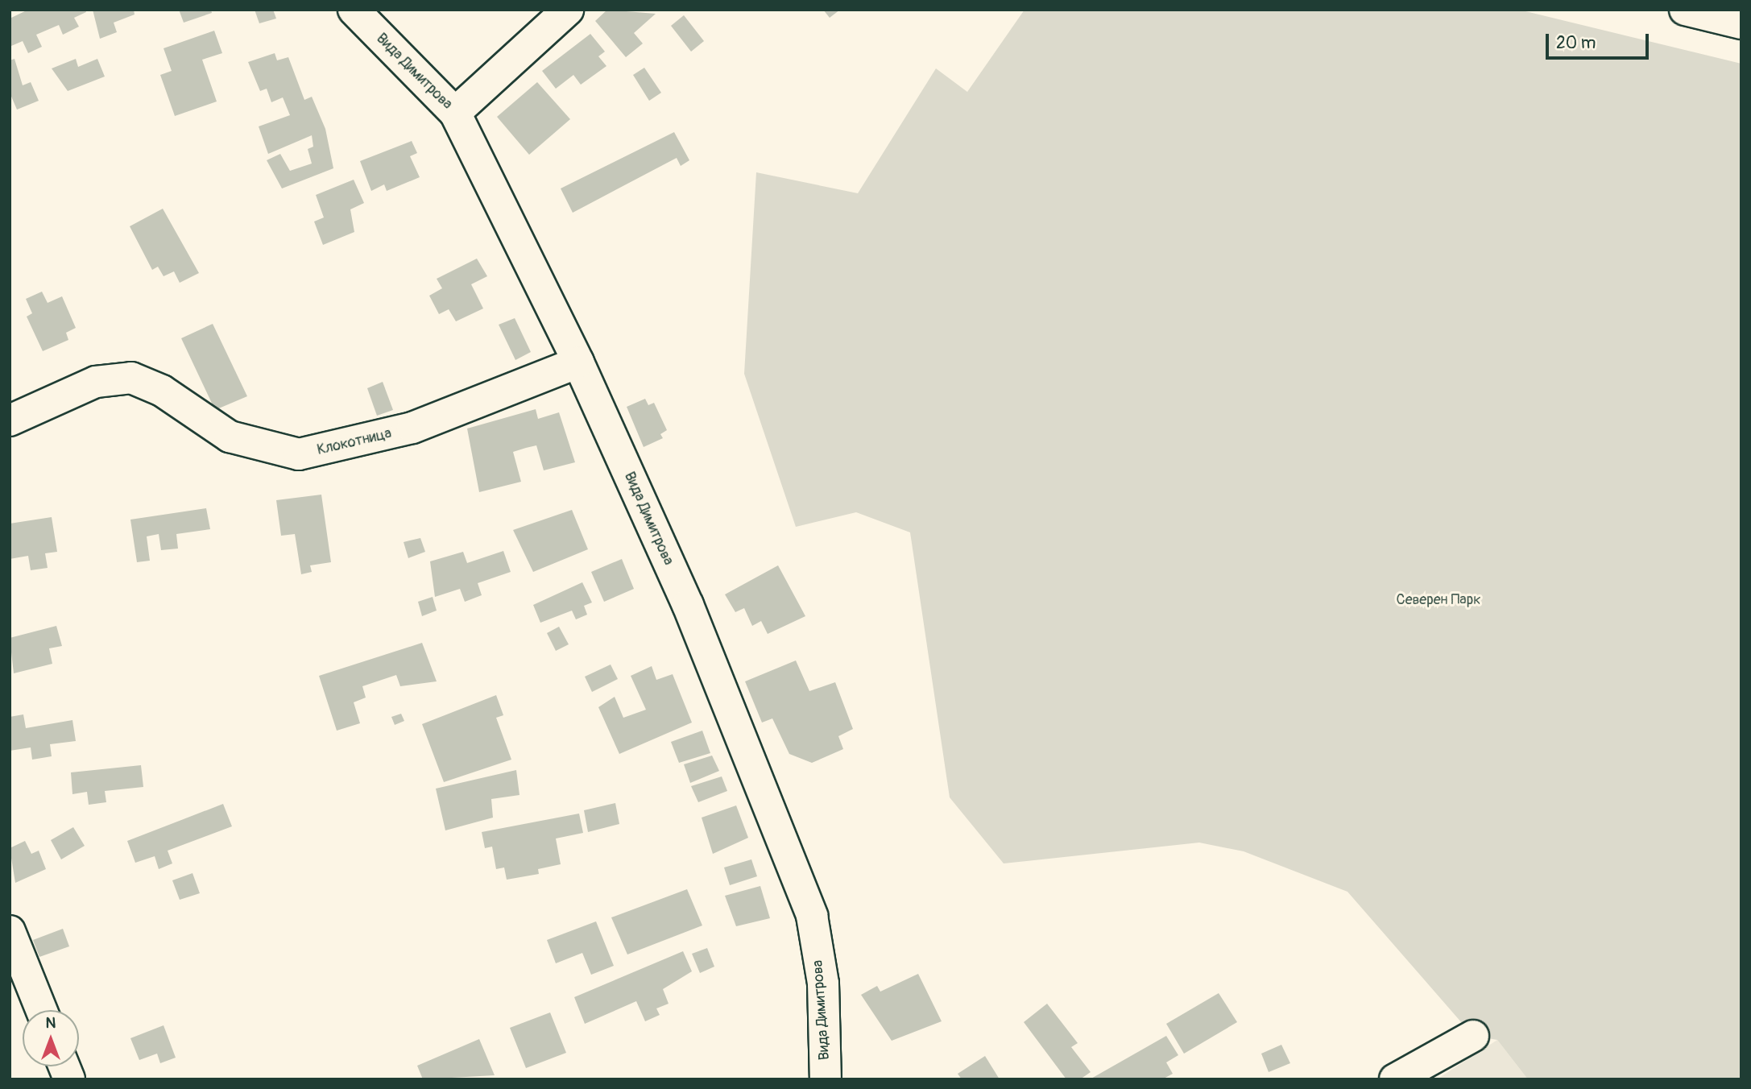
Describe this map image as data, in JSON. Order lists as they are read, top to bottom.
{
  "streets": {
    "street": ["Вида Димитрова", "Клокотница"]
  },
  "crossings": [
    ["Вида Димитрова", "Клокотница"]
  ],
  "parks": ["Северен Парк"],
  "scale_bar": "20 m",
  "north": "top"
}
